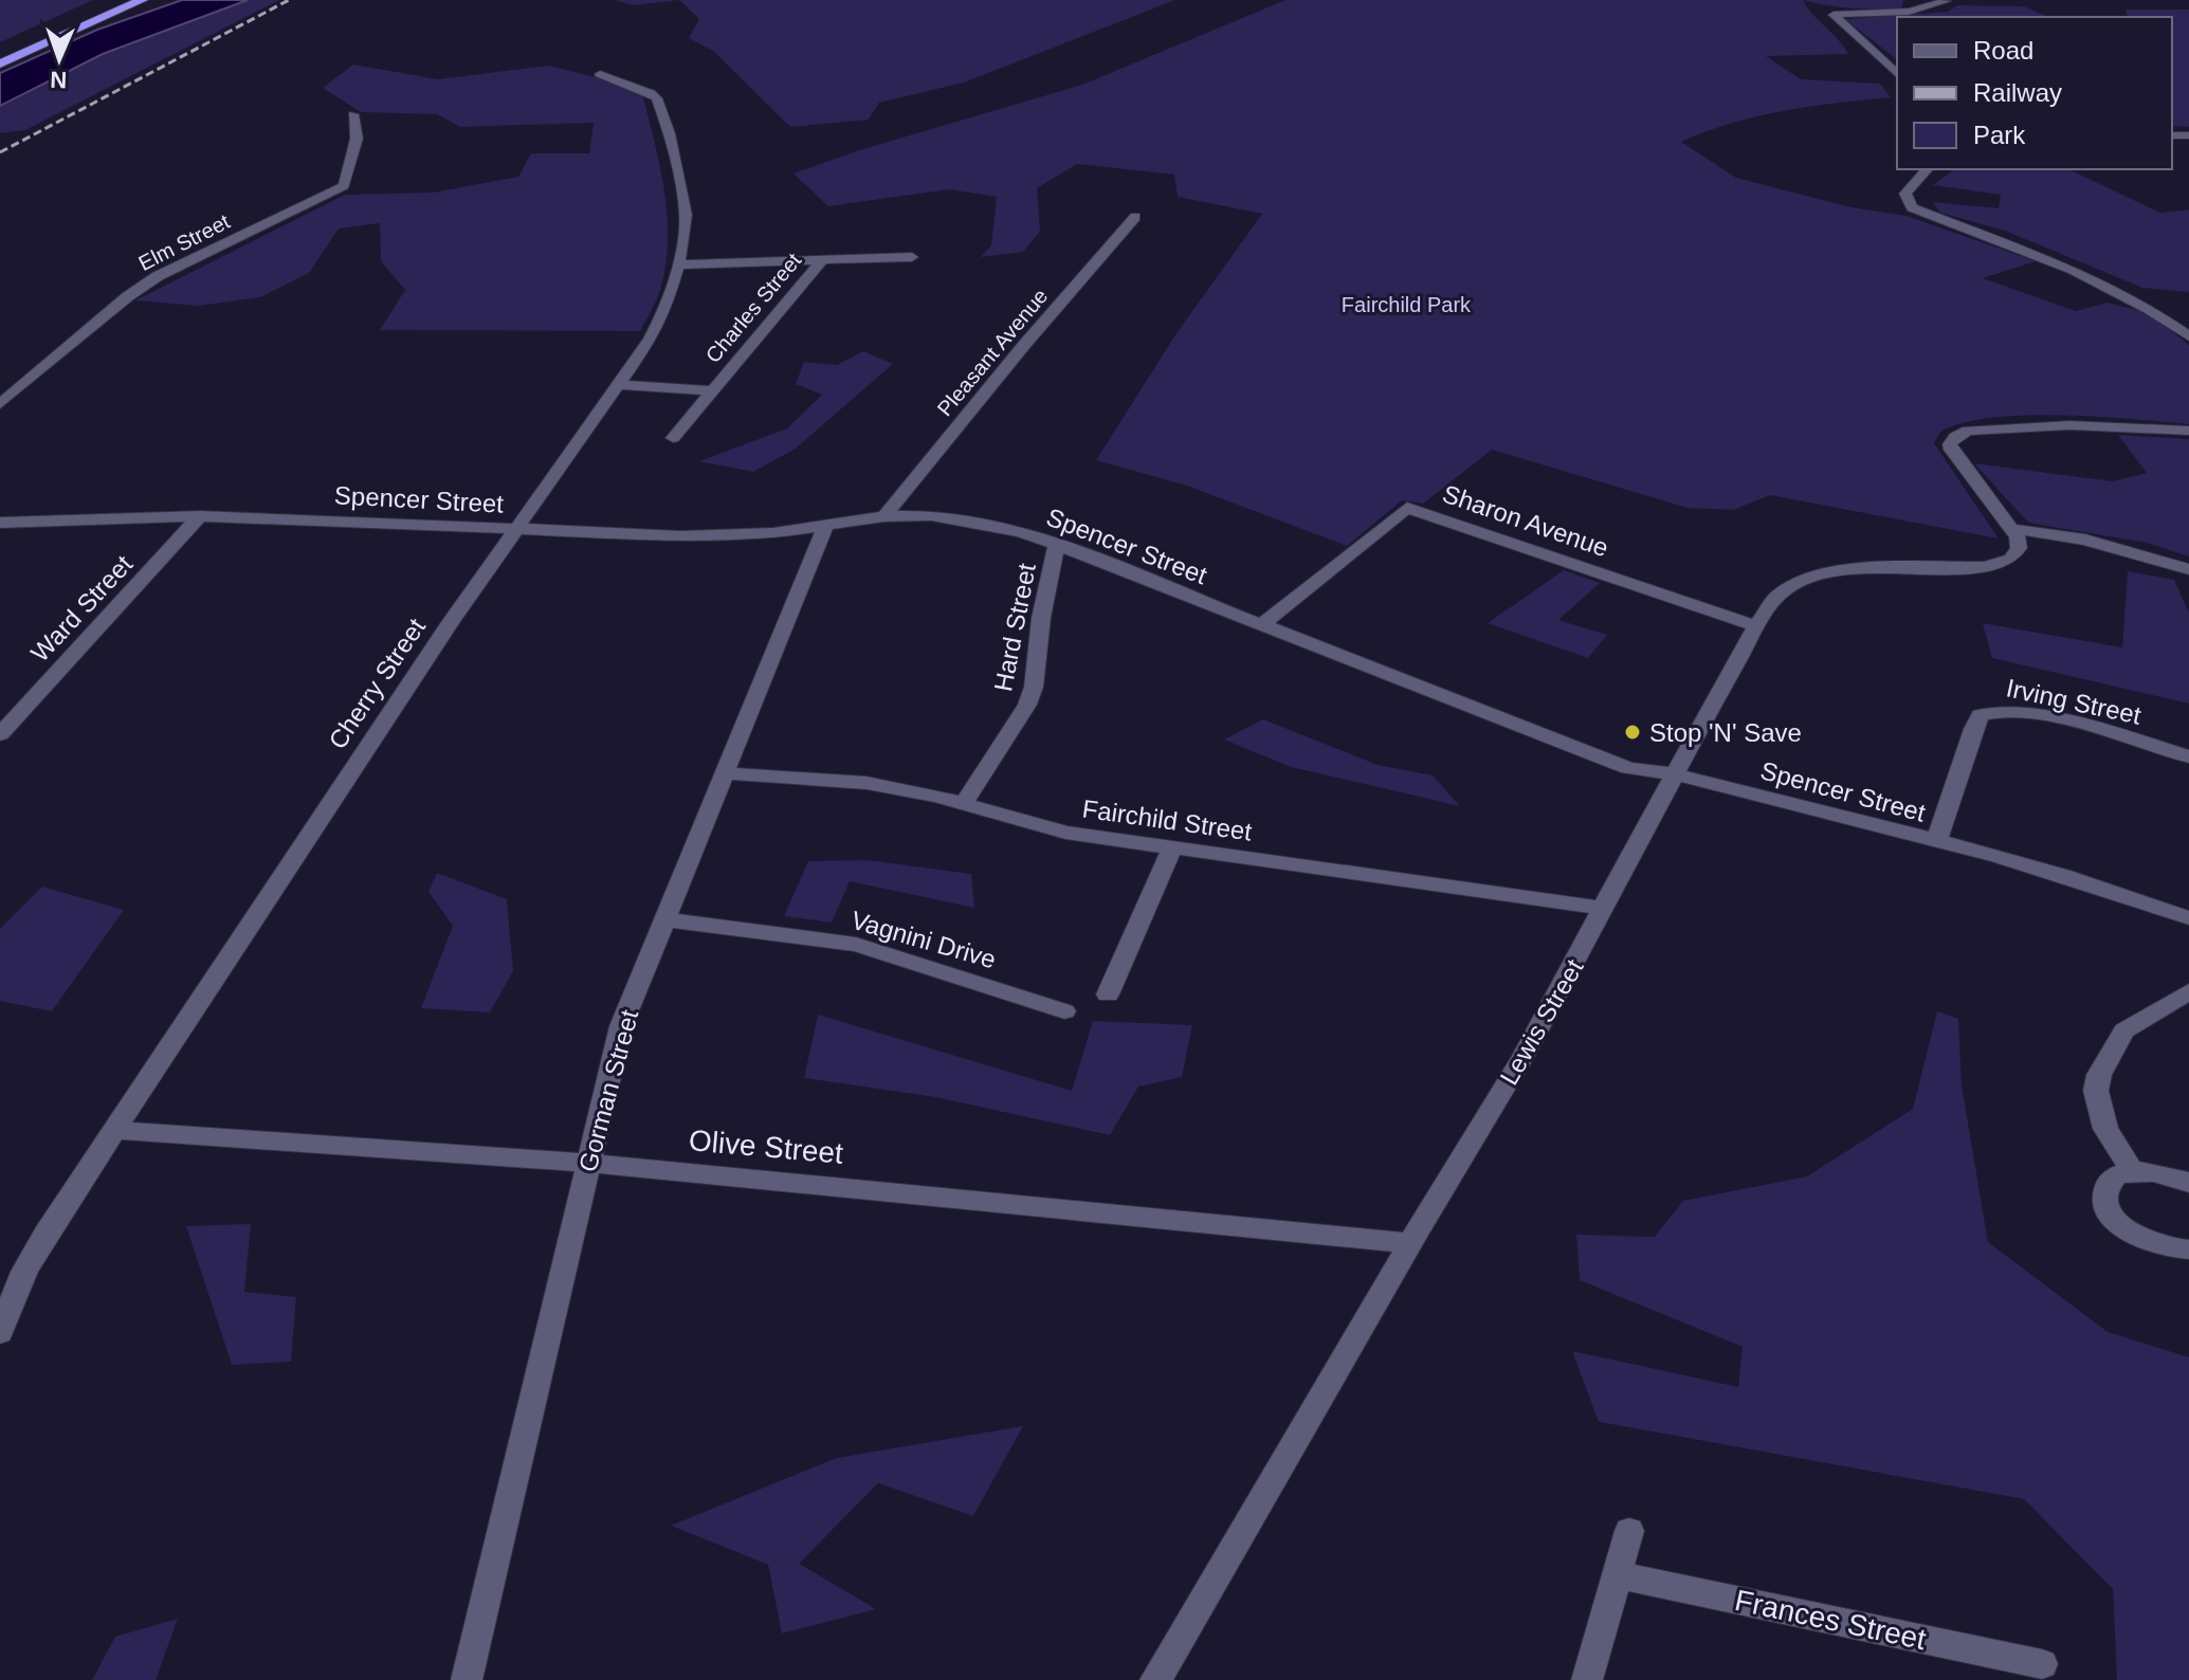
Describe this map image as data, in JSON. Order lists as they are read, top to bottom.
{
  "streets": {
    "street": [
      "Elm Street",
      "Charles Street",
      "Pleasant Avenue",
      "Spencer Street",
      "Sharon Avenue",
      "Ward Street",
      "Hard Street",
      "Cherry Street",
      "Irving Street",
      "Fairchild Street",
      "Vagnini Drive",
      "Lewis Street",
      "Gorman Street",
      "Olive Street",
      "Frances Street"
    ]
  },
  "crossings": [
    ["Charles Street", "Cherry Street"],
    ["Pleasant Avenue", "Spencer Street"],
    ["Spencer Street", "Sharon Avenue"],
    ["Spencer Street", "Ward Street"],
    ["Spencer Street", "Hard Street"],
    ["Spencer Street", "Cherry Street"],
    ["Spencer Street", "Irving Street"],
    ["Spencer Street", "Lewis Street"],
    ["Spencer Street", "Gorman Street"],
    ["Sharon Avenue", "Lewis Street"],
    ["Hard Street", "Fairchild Street"],
    ["Cherry Street", "Olive Street"],
    ["Fairchild Street", "Lewis Street"],
    ["Fairchild Street", "Gorman Street"],
    ["Vagnini Drive", "Gorman Street"],
    ["Lewis Street", "Olive Street"],
    ["Gorman Street", "Olive Street"]
  ],
  "parks": ["Fairchild Park"],
  "places": ["Stop 'N' Save"],
  "legend": ["Road", "Railway", "Park"],
  "north": "bottom"
}
